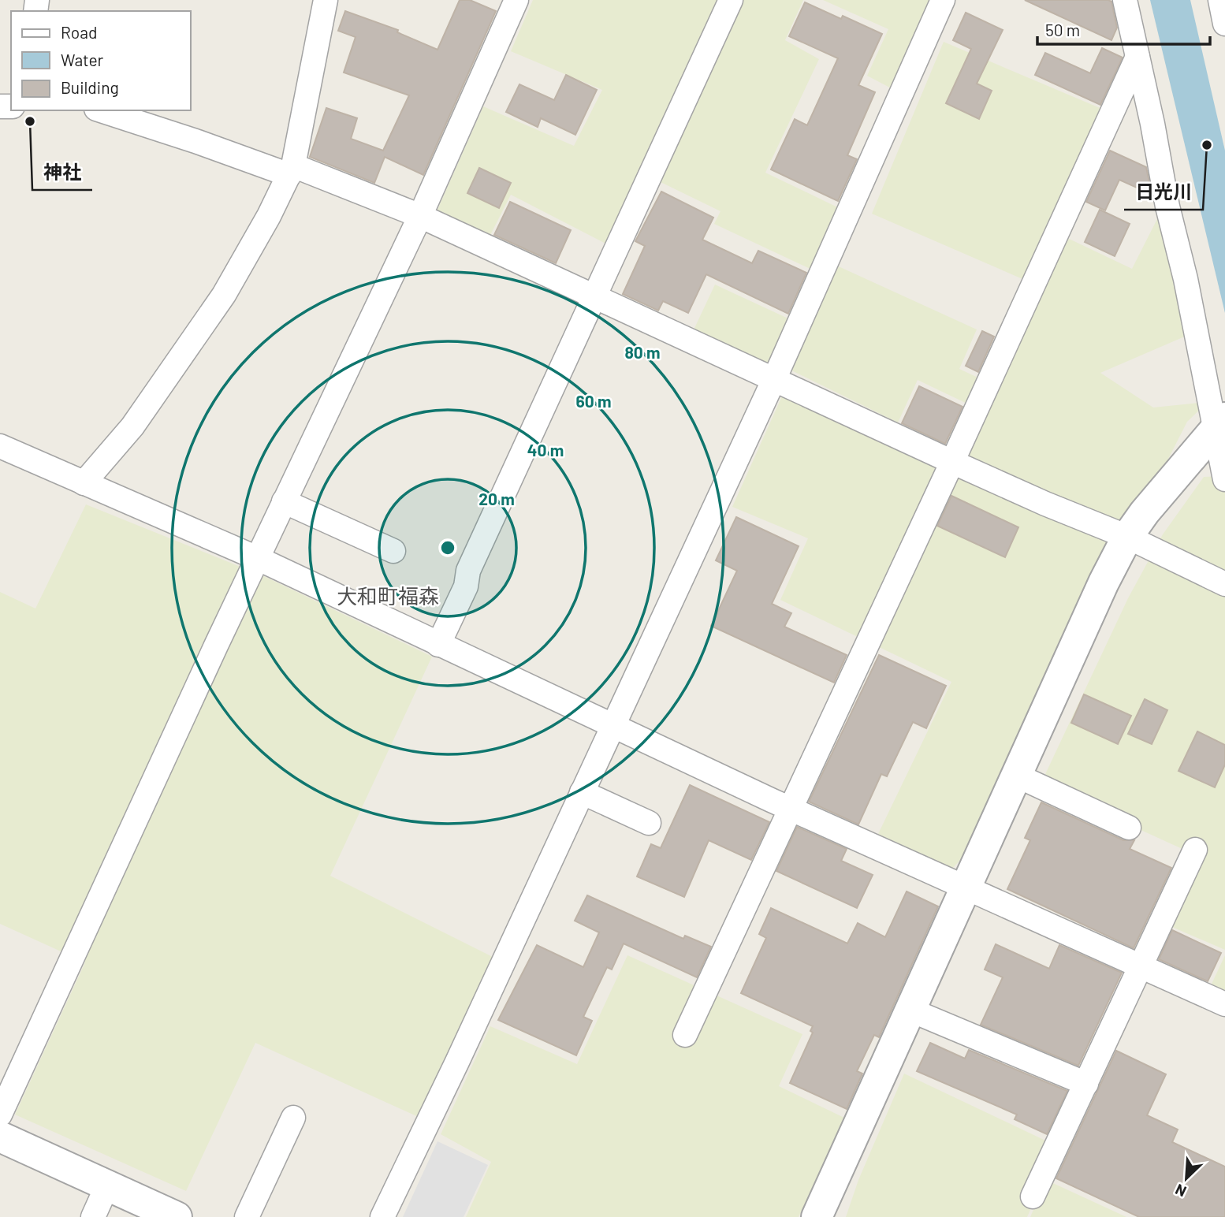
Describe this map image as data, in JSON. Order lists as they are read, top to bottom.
{
  "districts": ["大和町福森"],
  "places": ["神社", "日光川"],
  "legend": ["Road", "Water", "Building"],
  "scale_bar": "50 m",
  "north": "bottom left",
  "rings": [
    "80 m",
    "60 m",
    "40 m",
    "20 m"
  ]
}
